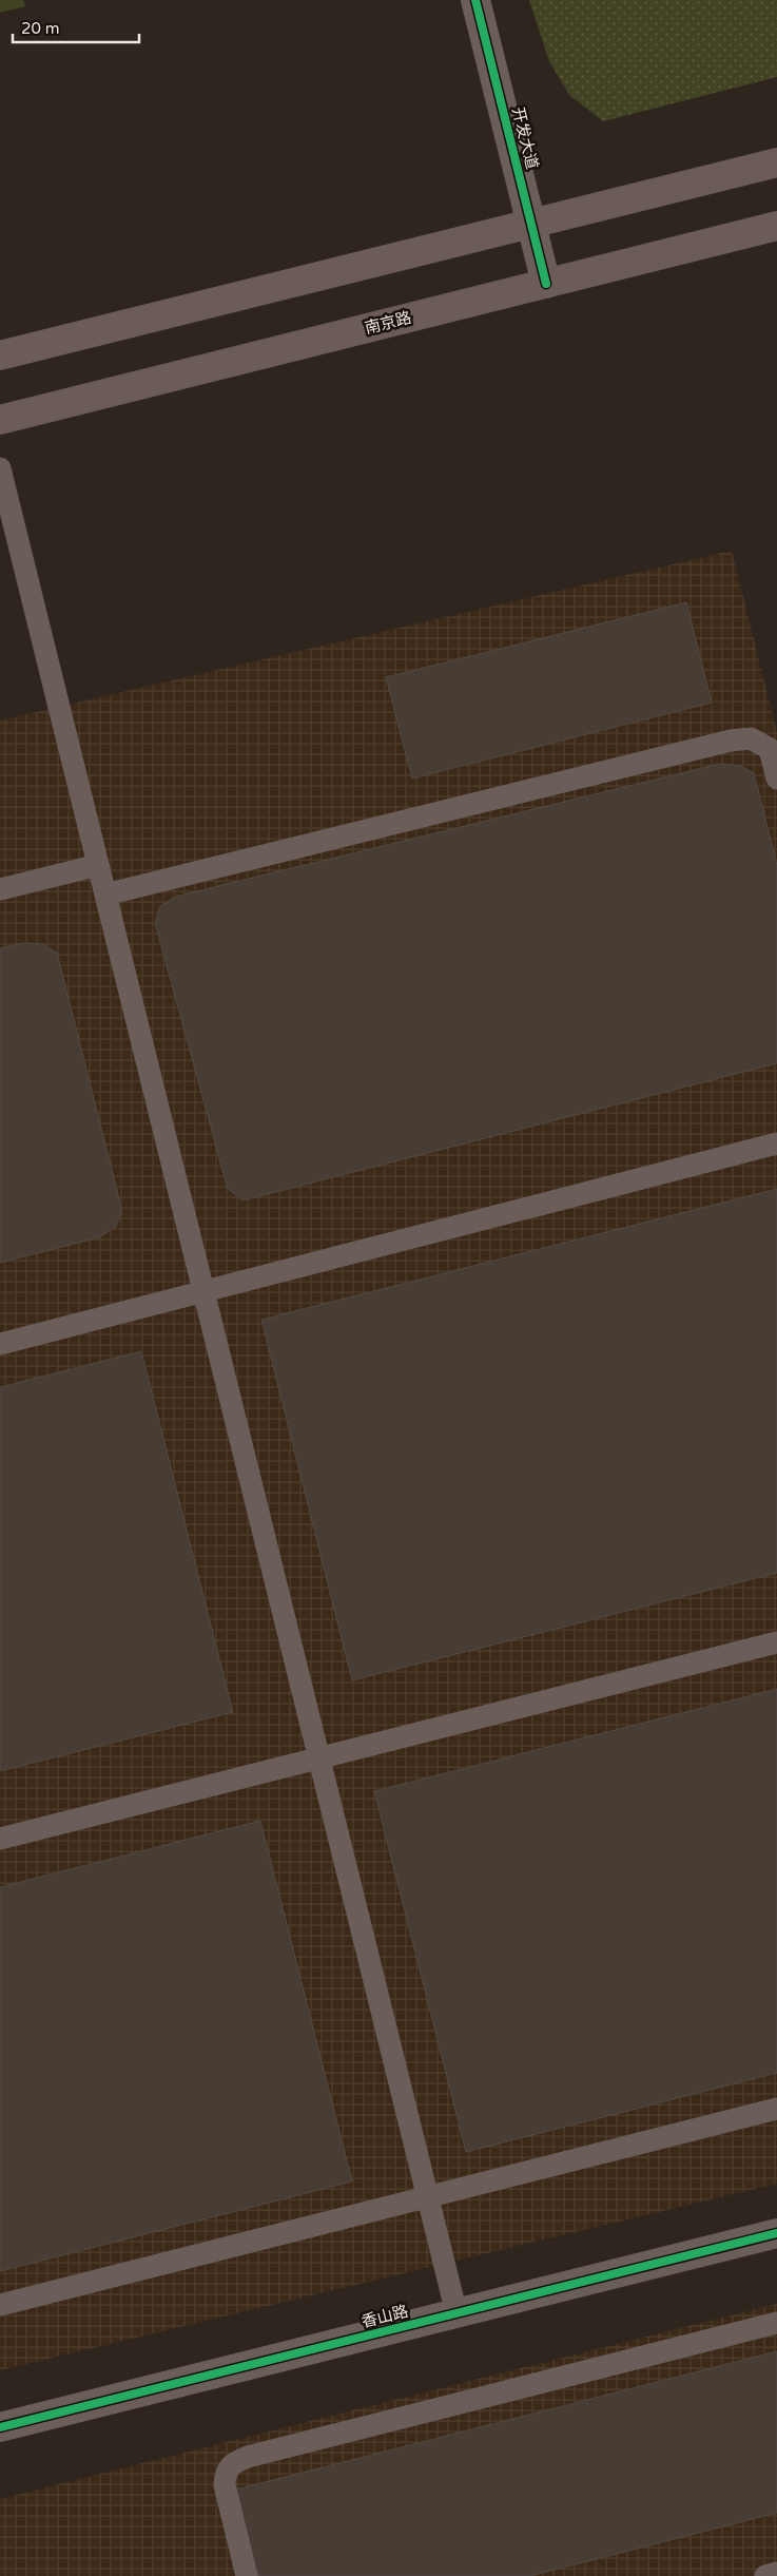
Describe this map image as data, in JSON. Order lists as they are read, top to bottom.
{
  "streets": {
    "main road": ["南京路"],
    "street": ["开发大道", "香山路"]
  },
  "crossings": [
    ["开发大道", "南京路"]
  ],
  "scale_bar": "20 m"
}
